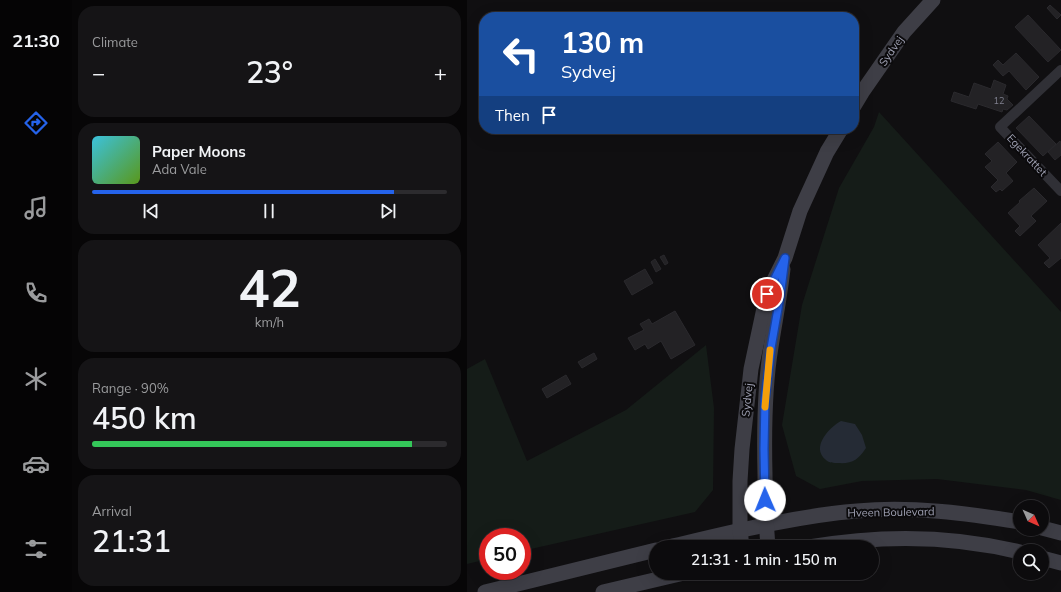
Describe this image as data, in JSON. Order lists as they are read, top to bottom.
{
  "streets": {
    "main road": ["Sydvej", "Hveen Boulevard"],
    "street": ["Egekrattet"]
  },
  "crossings": [
    ["Sydvej", "Hveen Boulevard"]
  ],
  "house_numbers": ["12"],
  "north": "bottom right",
  "page": {
    "tabs": "21:30",
    "tile": [
      "Climate",
      ["42", "km/h"],
      ["Range · 90%", "450 km"],
      ["Arrival", "21:31"]
    ],
    "turn": ["130 m", "Sydvej"],
    "heat": ["−", "23°", "+"],
    "then": "Then",
    "song": ["Paper Moons", "Ada Vale"],
    "limit": "50",
    "trip": "21:31 · 1 min · 150 m"
  }
}
